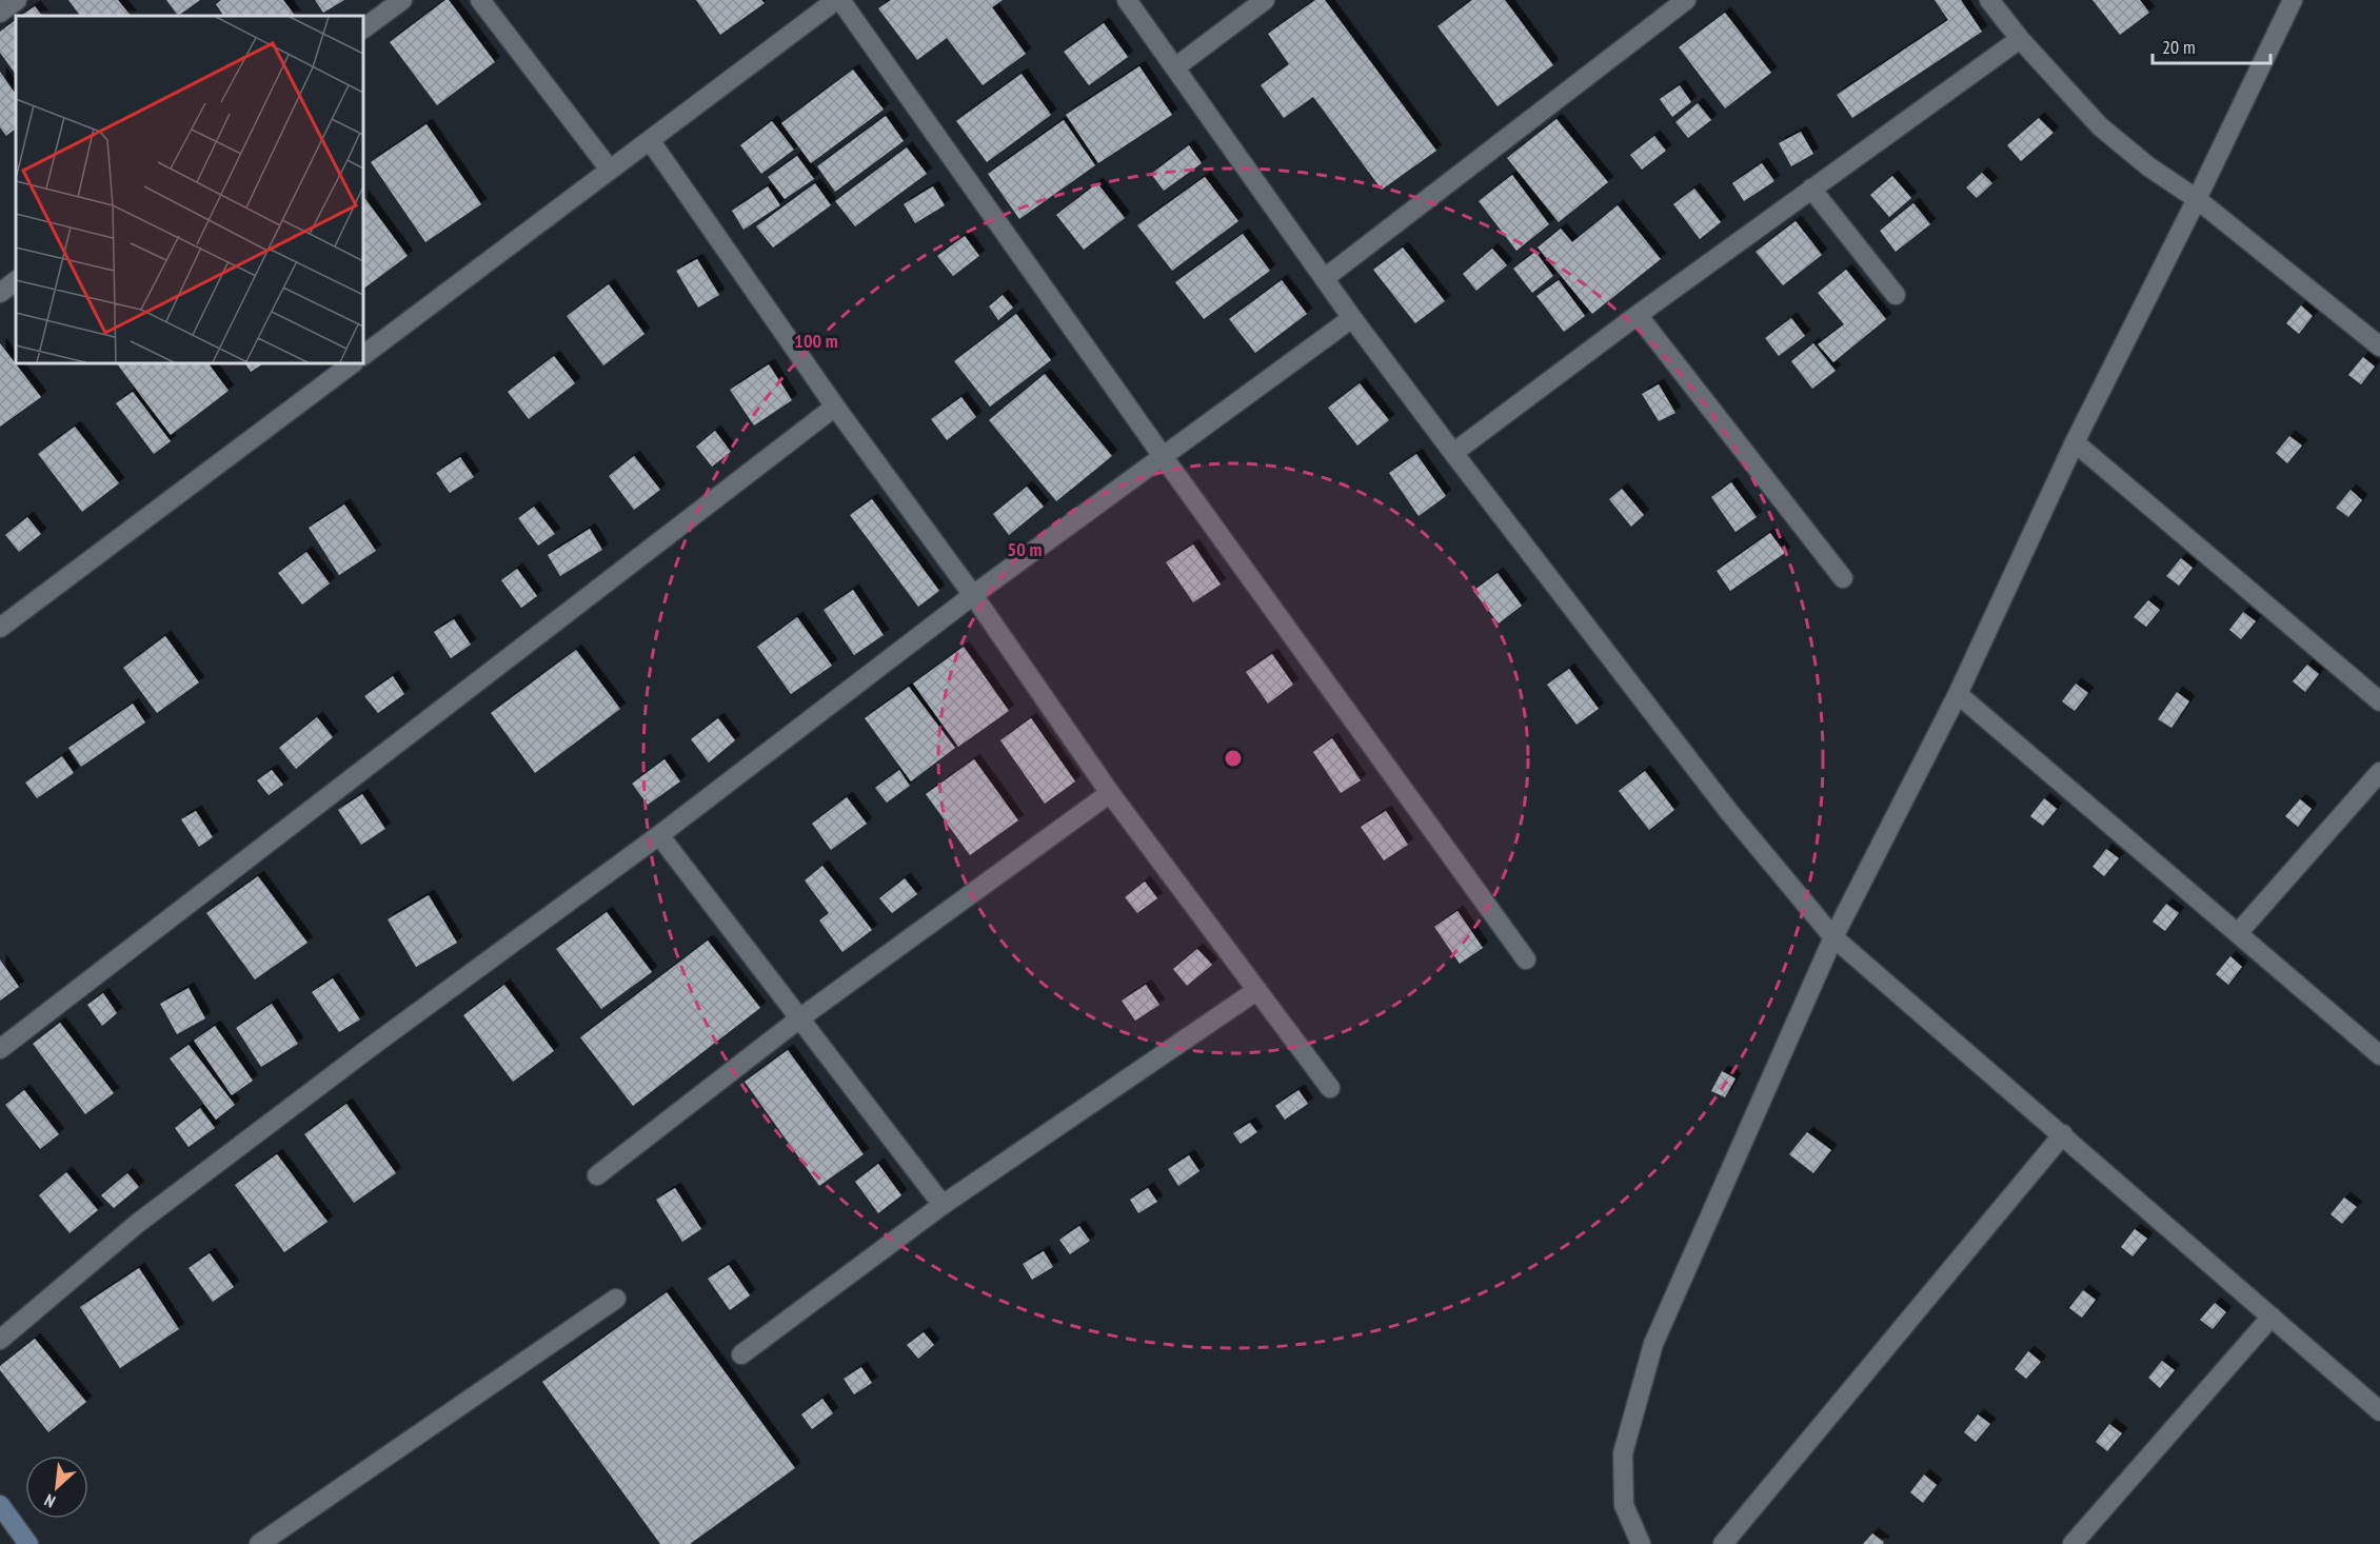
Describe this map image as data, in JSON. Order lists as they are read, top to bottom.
{
  "scale_bar": "20 m",
  "north": "bottom left",
  "rings": ["100 m", "50 m"]
}
